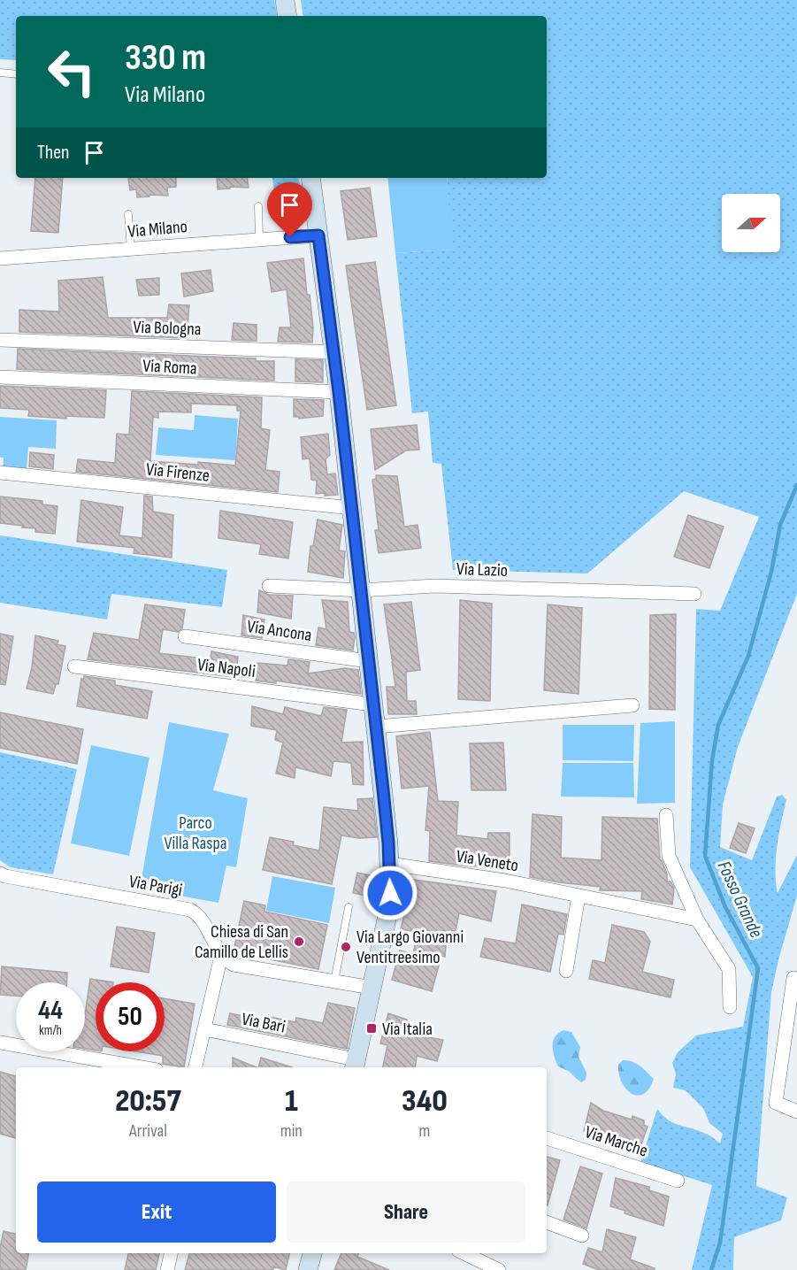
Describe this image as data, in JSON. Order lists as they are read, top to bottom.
{
  "streets": {
    "street": [
      "Via Milano",
      "Via Bologna",
      "Via Roma",
      "Via Firenze",
      "Via Lazio",
      "Via Ancona",
      "Via Napoli",
      "Via Veneto",
      "Via Parigi",
      "Via Bari",
      "Via Marche"
    ]
  },
  "water": ["Fosso Grande"],
  "parks": ["Parco Villa Raspa"],
  "places": {
    "other": ["Chiesa di San Camillo de Lellis", "Via Largo Giovanni Ventitreesimo"],
    "transit": ["Via Italia"]
  },
  "north": "right",
  "page": {
    "turn": ["330 m", "Via Milano"],
    "then": "Then",
    "speed": "44 km/h",
    "limit": "50",
    "eta": [
      "20:57",
      "Arrival",
      "1",
      "min",
      "340",
      "m"
    ],
    "buttons": ["Exit", "Share"]
  }
}
